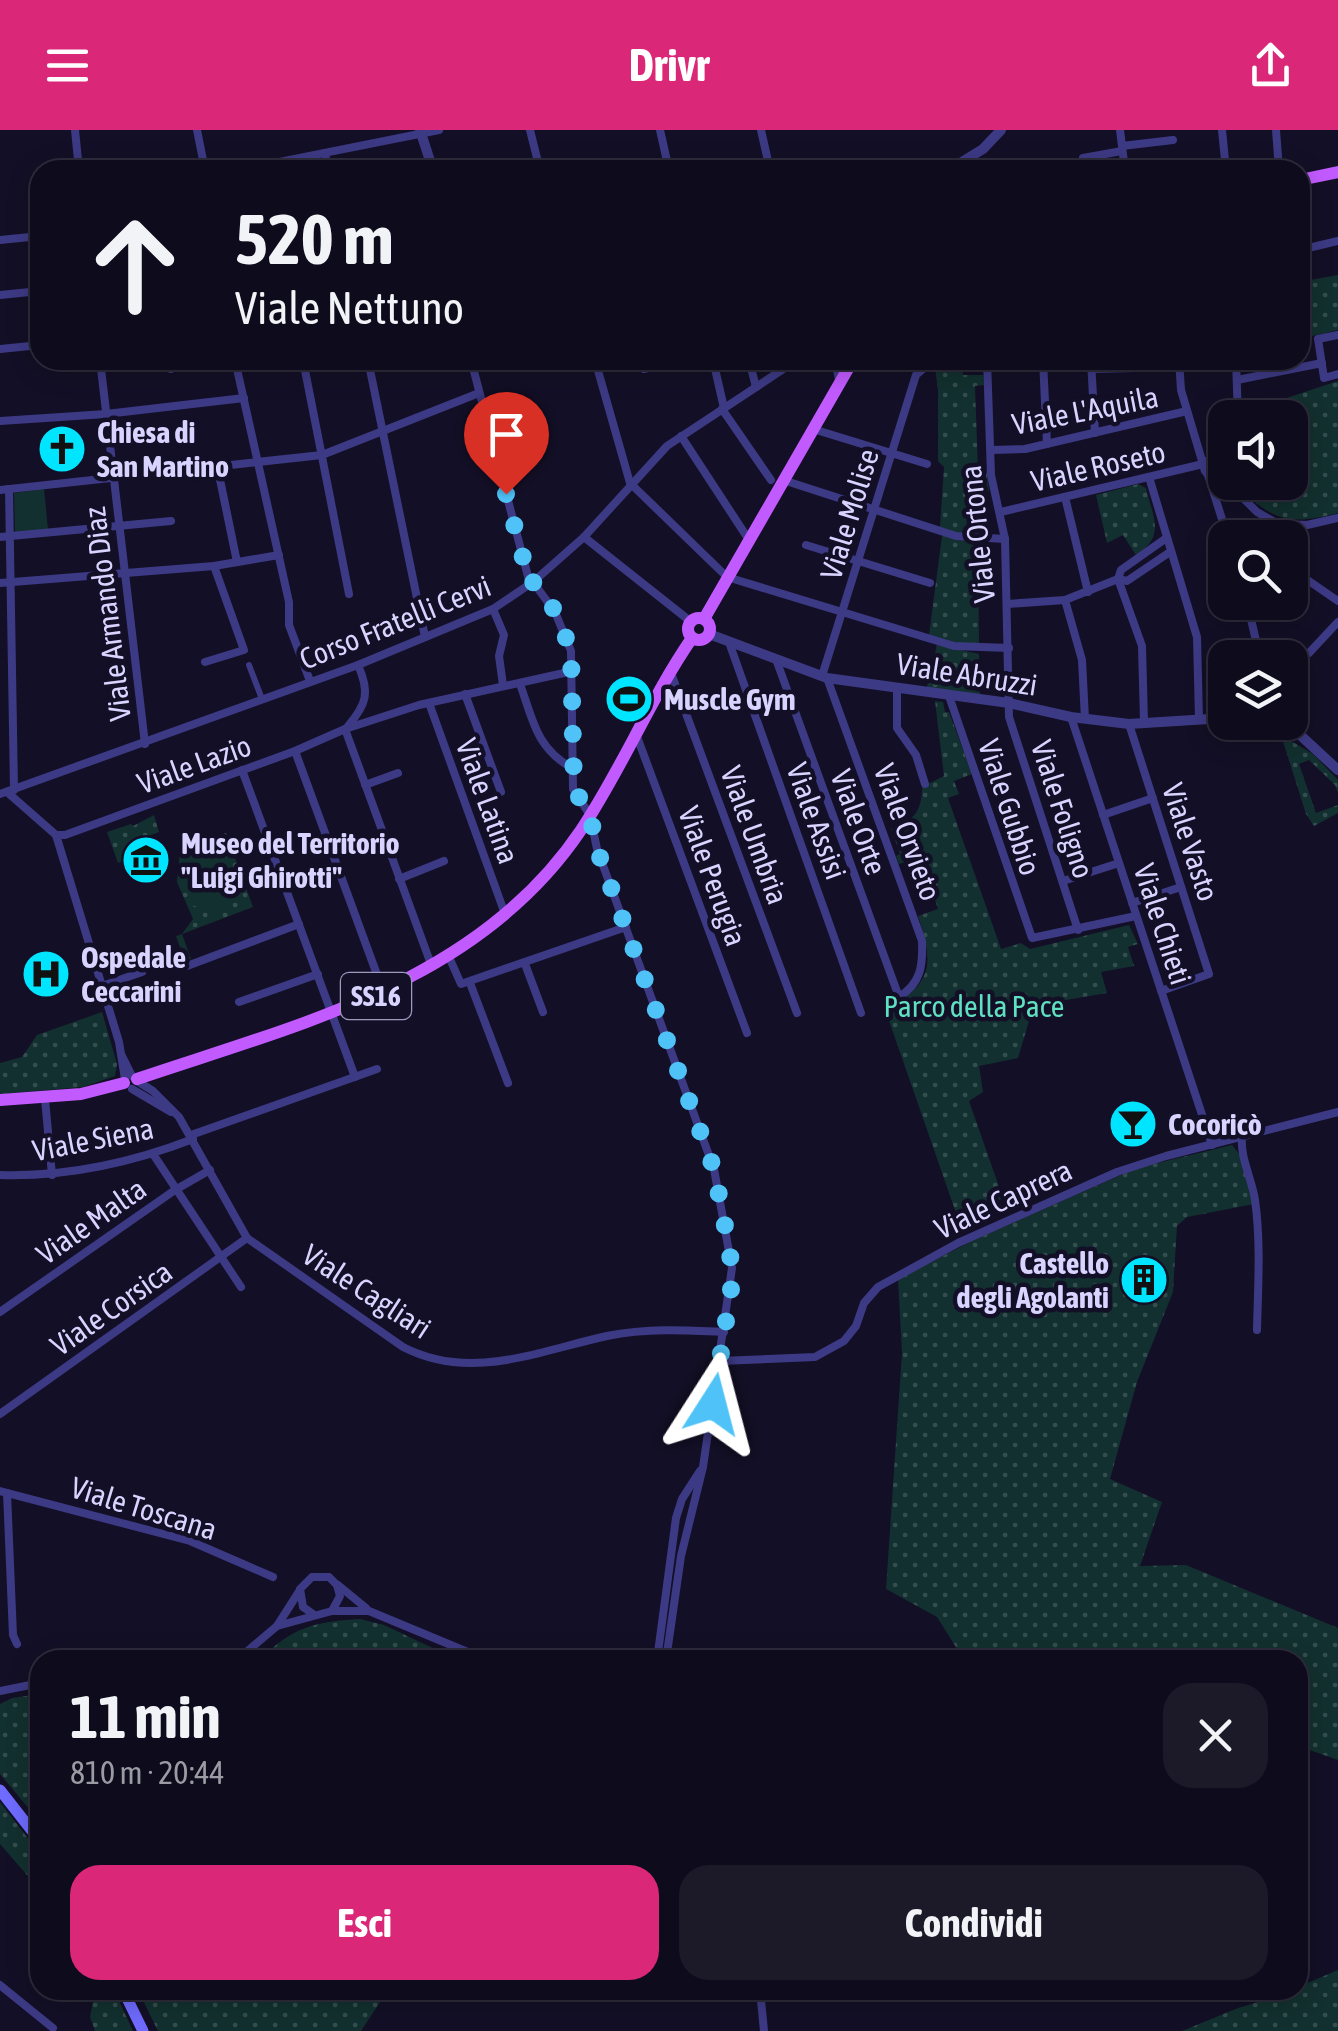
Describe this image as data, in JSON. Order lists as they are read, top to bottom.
{
  "streets": {
    "main road": ["SS16"],
    "street": [
      "Viale L'Aquila",
      "Viale Roseto",
      "Viale Molise",
      "Viale Ortona",
      "Viale Armando Diaz",
      "Corso Fratelli Cervi",
      "Viale Abruzzi",
      "Viale Lazio",
      "Viale Latina",
      "Viale Gubbio",
      "Viale Foligno",
      "Viale Assisi",
      "Viale Orte",
      "Viale Orvieto",
      "Viale Umbria",
      "Viale Vasto",
      "Viale Perugia",
      "Viale Chieti",
      "Viale Siena",
      "Viale Caprera",
      "Viale Malta",
      "Viale Cagliari",
      "Viale Corsica",
      "Viale Toscana"
    ]
  },
  "crossings": [
    ["Viale L'Aquila", "Viale Ortona"],
    ["Viale Roseto", "Viale Ortona"],
    ["Viale Molise", "Viale Abruzzi"],
    ["Viale Molise", "Viale Orvieto"],
    ["Viale Ortona", "Viale Abruzzi"],
    ["Viale Ortona", "Viale Foligno"],
    ["Viale Armando Diaz", "Corso Fratelli Cervi"],
    ["Viale Abruzzi", "Viale Gubbio"],
    ["Viale Abruzzi", "Viale Foligno"],
    ["Viale Abruzzi", "Viale Assisi"],
    ["Viale Abruzzi", "Viale Orte"],
    ["Viale Abruzzi", "Viale Orvieto"],
    ["Viale Abruzzi", "Viale Vasto"],
    ["Viale Abruzzi", "Viale Chieti"],
    ["Viale Abruzzi", "SS16"],
    ["Viale Lazio", "Viale Latina"],
    ["Viale Latina", "SS16"],
    ["Viale Gubbio", "Viale Foligno"],
    ["Viale Orte", "Viale Orvieto"],
    ["Viale Umbria", "SS16"],
    ["Viale Vasto", "Viale Chieti"],
    ["Viale Perugia", "SS16"],
    ["Viale Chieti", "Viale Caprera"],
    ["SS16", "Viale Cagliari"],
    ["Viale Siena", "Viale Cagliari"],
    ["Viale Malta", "Viale Cagliari"],
    ["Viale Cagliari", "Viale Corsica"]
  ],
  "parks": ["Parco della Pace"],
  "places": {
    "church": ["Chiesa di San Martino"],
    "sports": ["Muscle Gym"],
    "museum": ["Museo del Territorio \"Luigi Ghirotti\""],
    "hospital": ["Ospedale Ceccarini"],
    "bar": ["Cocoricò"],
    "building": ["Castello degli Agolanti"]
  },
  "page": {
    "header": "Drivr",
    "turn": ["520 m", "Viale Nettuno"],
    "heading": ["11 min", "810 m · 20:44"],
    "buttons": ["Esci", "Condividi"]
  }
}
